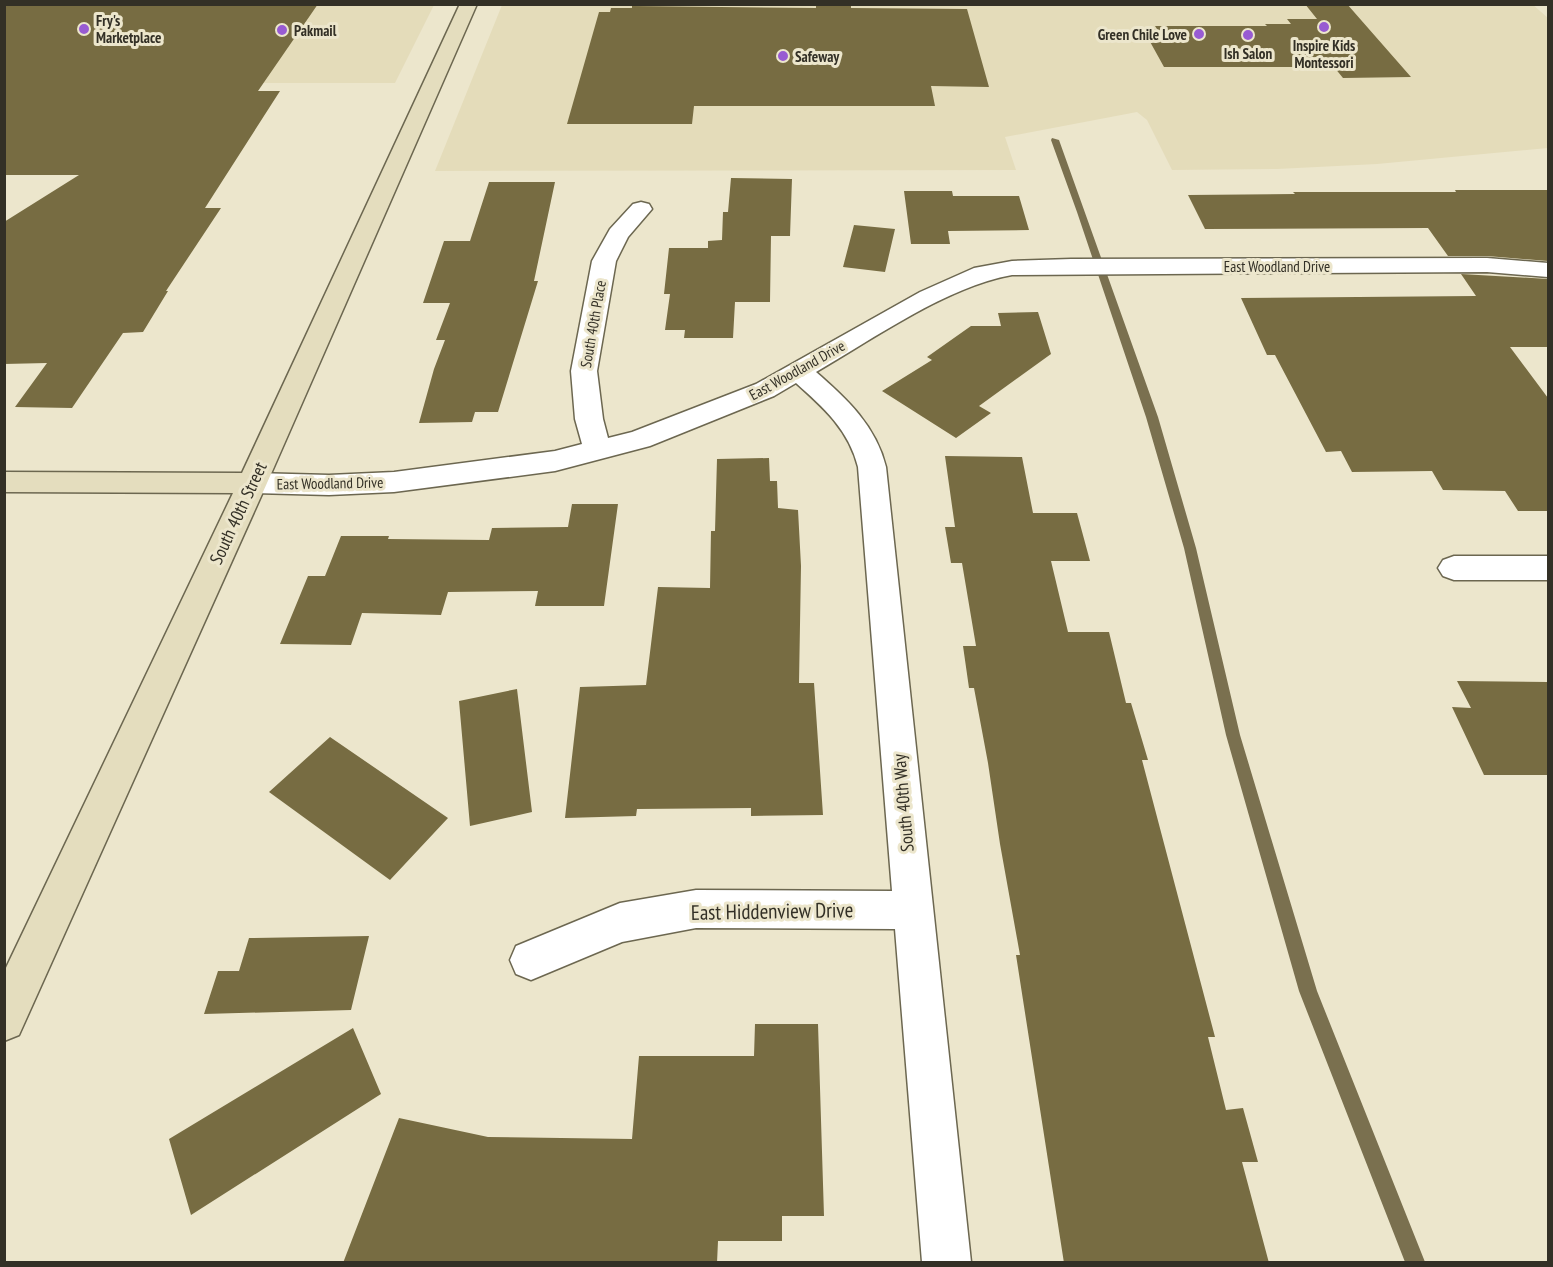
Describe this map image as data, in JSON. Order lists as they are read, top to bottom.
{
  "streets": {
    "main road": ["East Woodland Drive", "South 40th Street"],
    "street": ["South 40th Place", "South 40th Way", "East Hiddenview Drive"]
  },
  "crossings": [
    ["East Woodland Drive", "South 40th Place"],
    ["East Woodland Drive", "South 40th Street"],
    ["East Woodland Drive", "South 40th Way"],
    ["South 40th Way", "East Hiddenview Drive"]
  ],
  "places": [
    "Inspire Kids Montessori",
    "Fry's Marketplace",
    "Pakmail",
    "Green Chile Love",
    "Ish Salon",
    "Safeway"
  ]
}
